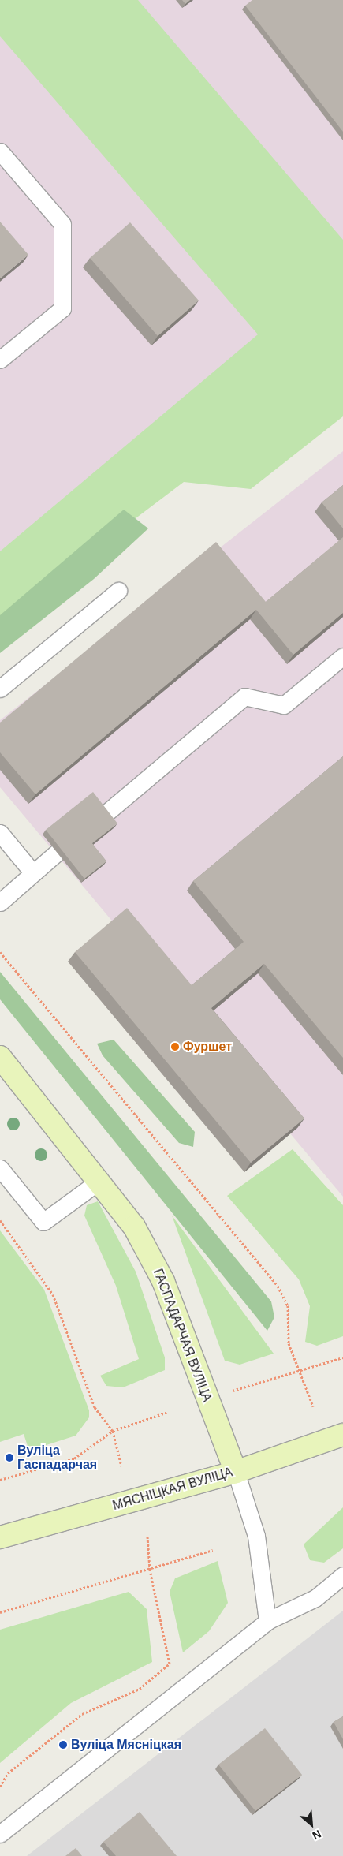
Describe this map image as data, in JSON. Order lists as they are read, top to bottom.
{
  "streets": {
    "street": ["ГАСПАДАРЧАЯ ВУЛІЦА", "МЯСНІЦКАЯ ВУЛІЦА"]
  },
  "crossings": [
    ["ГАСПАДАРЧАЯ ВУЛІЦА", "МЯСНІЦКАЯ ВУЛІЦА"]
  ],
  "places": ["Фуршет", "Вуліца Гаспадарчая", "Вуліца Мясніцкая"],
  "north": "bottom right"
}
